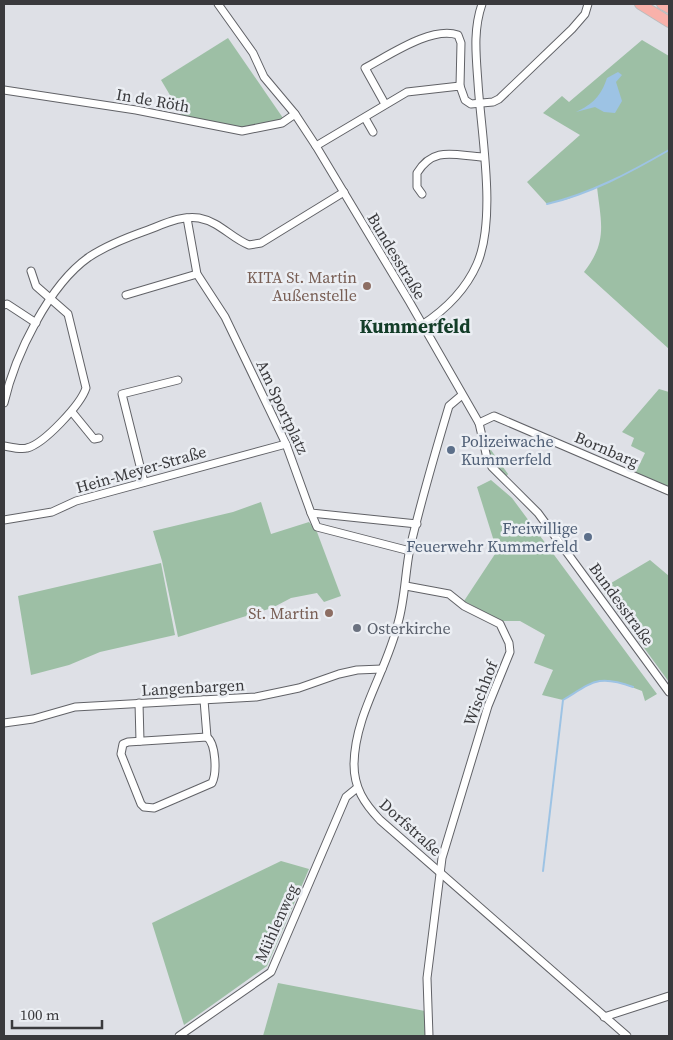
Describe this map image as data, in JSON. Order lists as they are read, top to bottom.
{
  "streets": {
    "street": [
      "In de Röth",
      "Bundesstraße",
      "Am Sportplatz",
      "Bornbarg",
      "Hein-Meyer-Straße",
      "Langenbargen",
      "Wischhof",
      "Dorfstraße",
      "Mühlenweg"
    ]
  },
  "crossings": [
    ["In de Röth", "Bundesstraße"],
    ["Bundesstraße", "Bornbarg"],
    ["Bundesstraße", "Dorfstraße"],
    ["Am Sportplatz", "Hein-Meyer-Straße"],
    ["Langenbargen", "Dorfstraße"],
    ["Wischhof", "Dorfstraße"],
    ["Dorfstraße", "Mühlenweg"]
  ],
  "districts": ["Kummerfeld"],
  "places": [
    "KITA St. Martin Außenstelle",
    "Polizeiwache Kummerfeld",
    "Freiwillige Feuerwehr Kummerfeld",
    "St. Martin",
    "Osterkirche"
  ],
  "scale_bar": "100 m"
}
